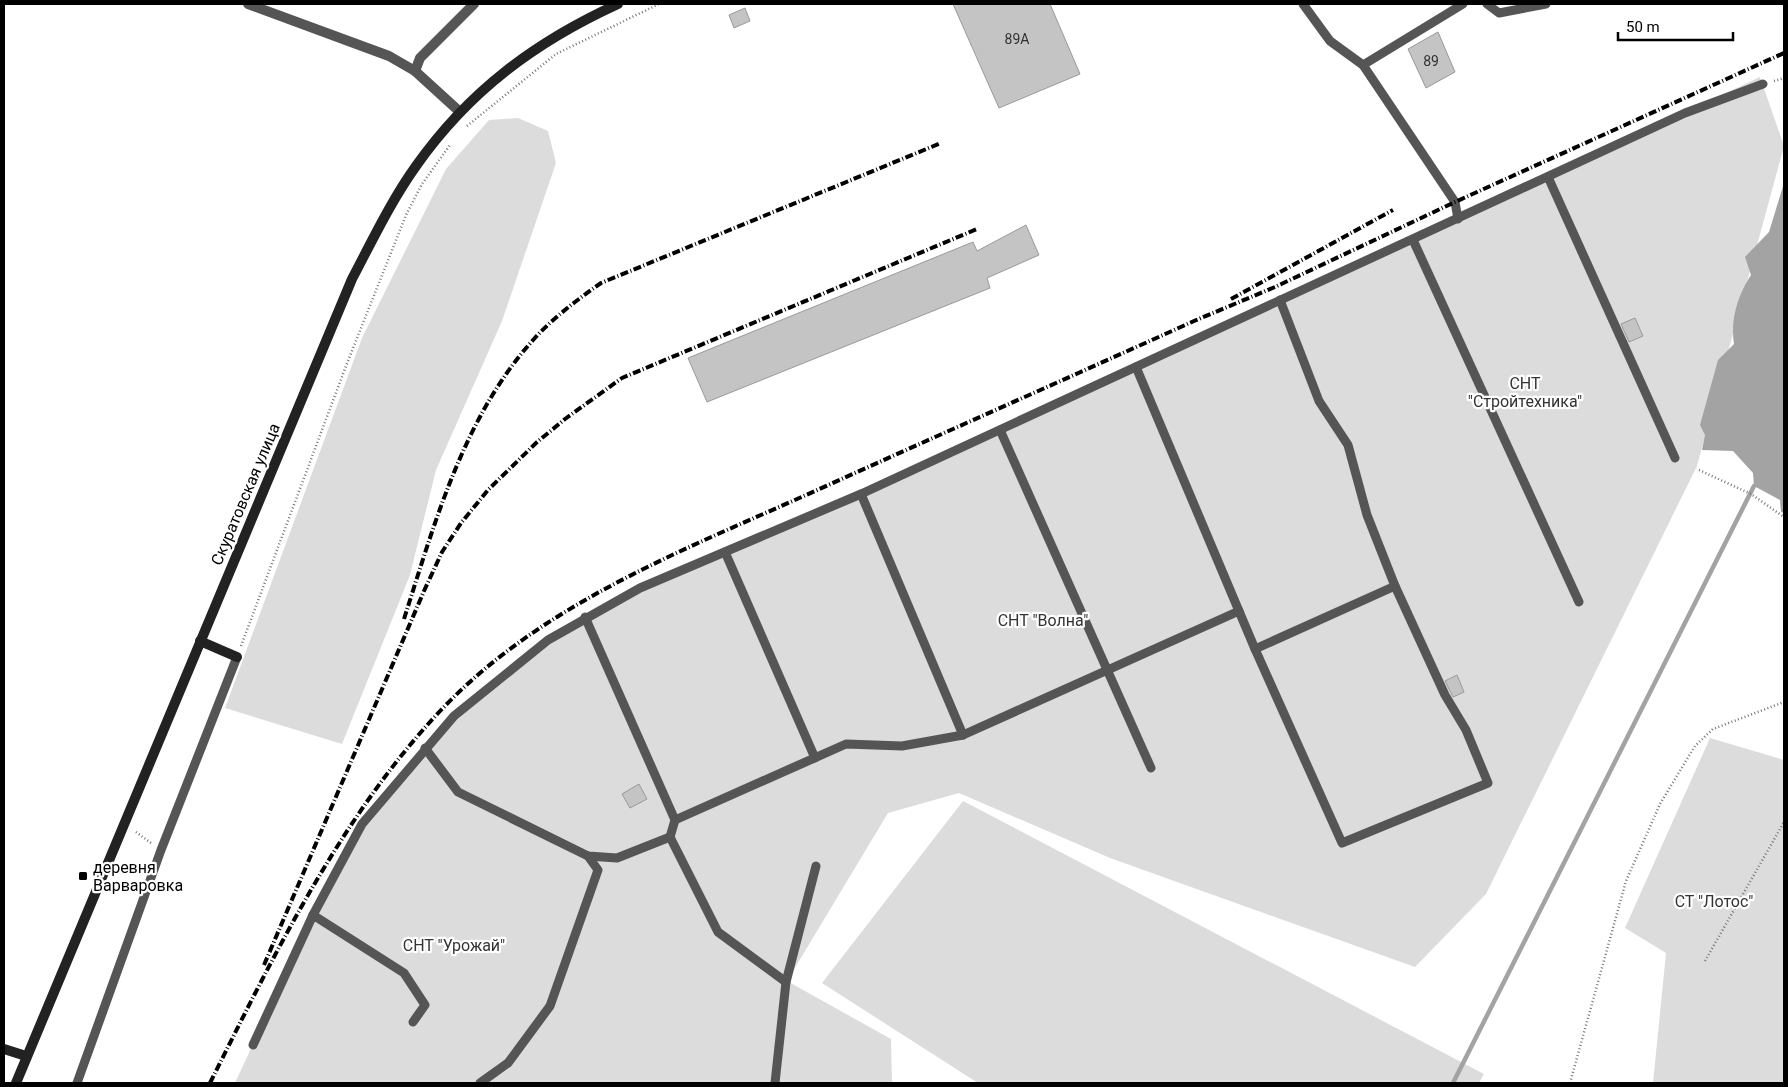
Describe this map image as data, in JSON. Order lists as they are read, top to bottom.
{
  "streets": {
    "street": ["Скуратовская улица"]
  },
  "parks": [
    "СНТ \"Стройтехника\"",
    "СНТ \"Волна\"",
    "СТ \"Лотос\"",
    "СНТ \"Урожай\""
  ],
  "places": {
    "transit": ["деревня Варваровка"]
  },
  "house_numbers": ["89А", "89"],
  "scale_bar": "50 m"
}
